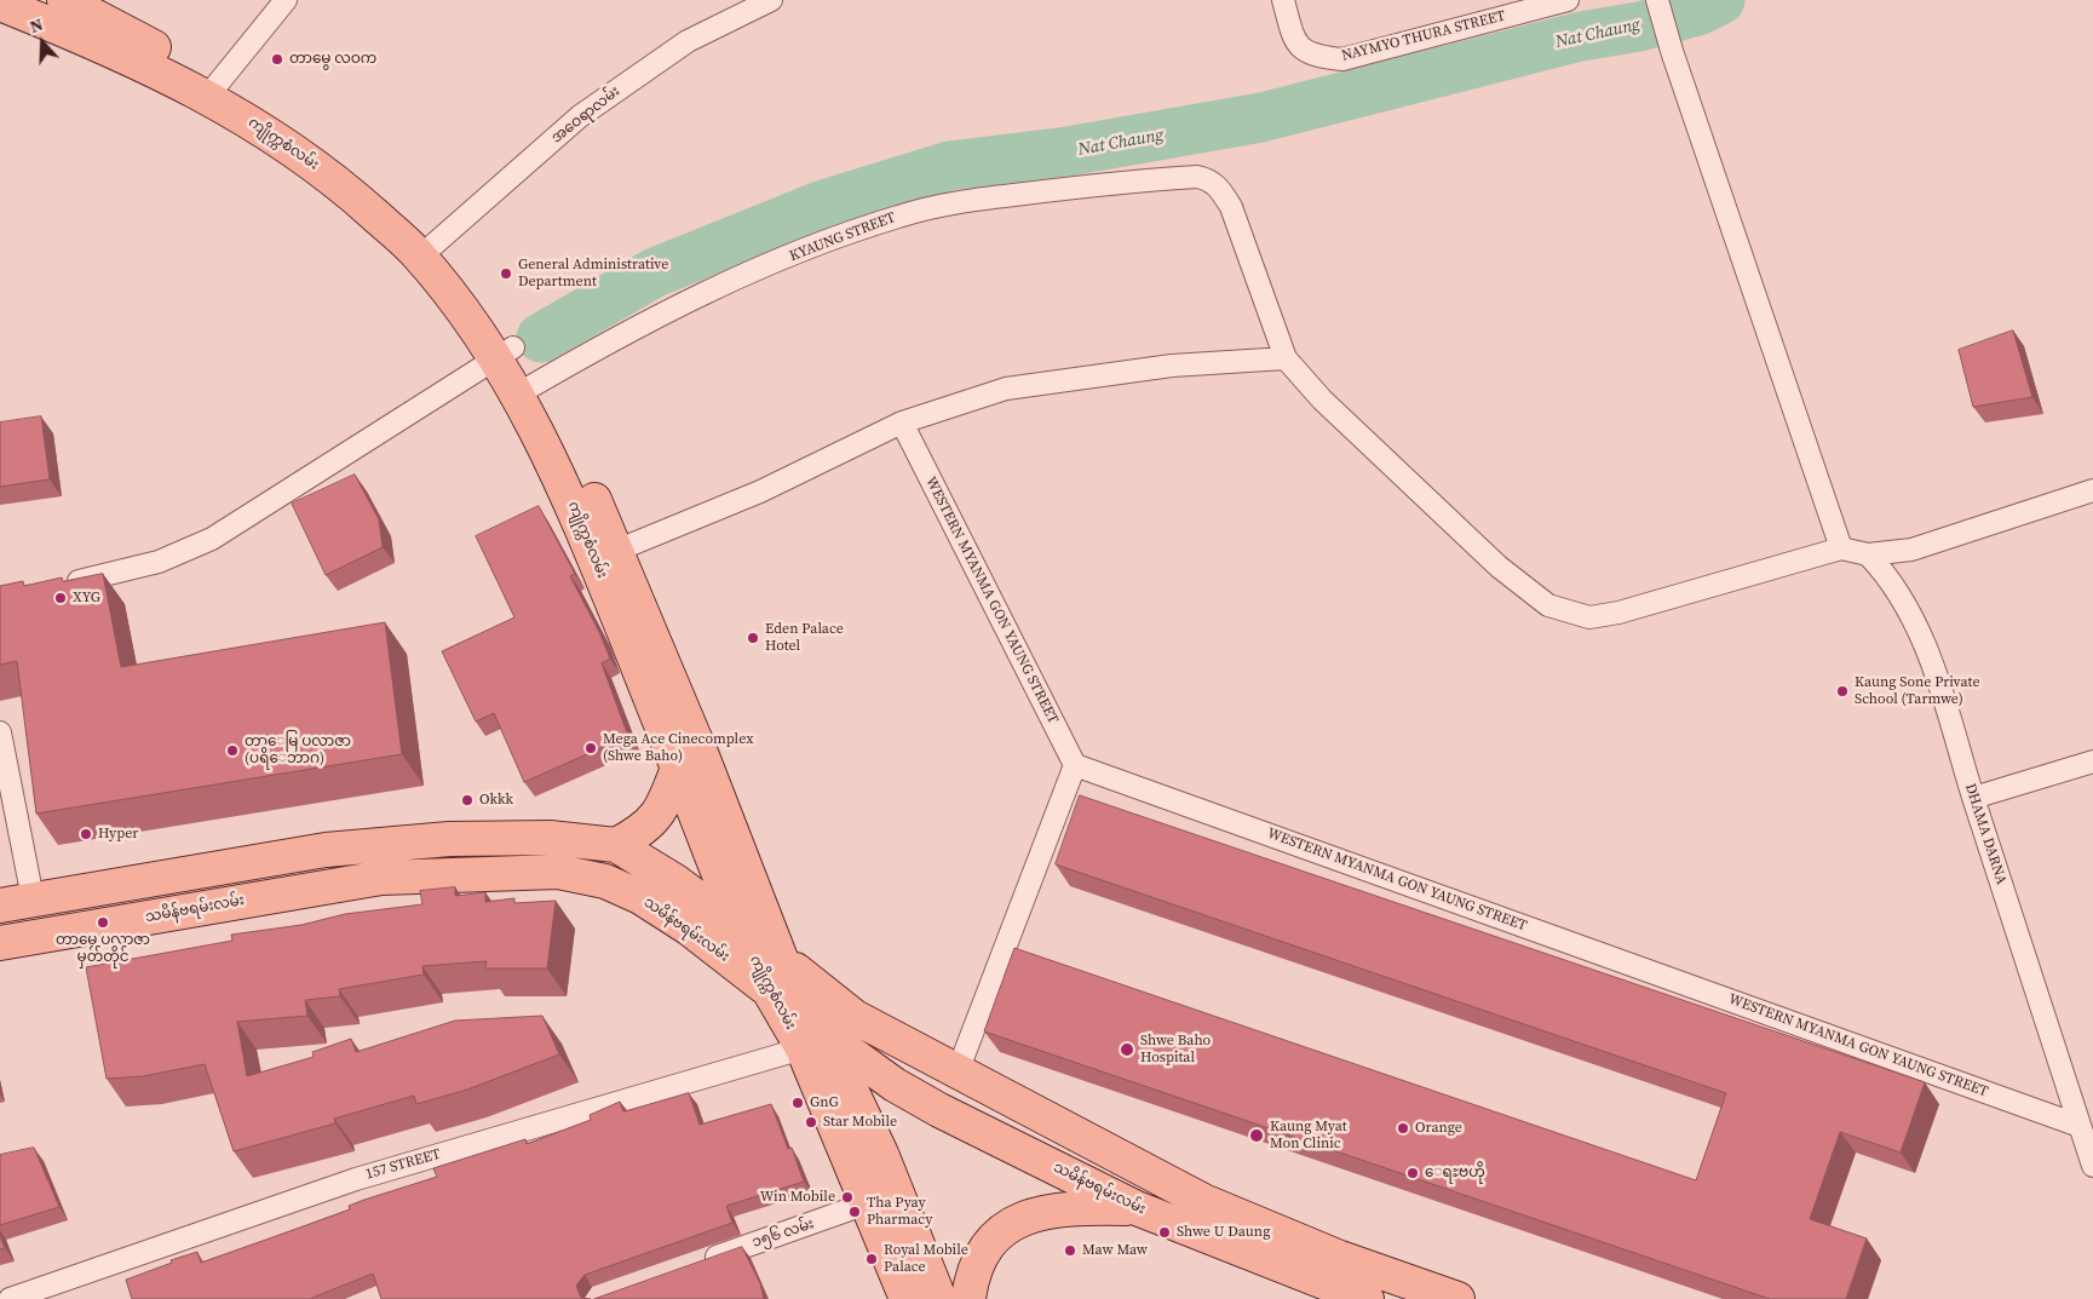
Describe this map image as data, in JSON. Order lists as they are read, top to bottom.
{
  "streets": {
    "main road": ["ကျိုက္ကစံလမ်း", "သမိန်ဗရမ်းလမ်း"],
    "street": [
      "NAYMYO THURA STREET",
      "အဝေရာလမ်း",
      "KYAUNG STREET",
      "WESTERN MYANMA GON YAUNG STREET",
      "DHAMA DARNA",
      "157 STREET",
      "၁၅၆ လမ်း"
    ]
  },
  "crossings": [
    ["အဝေရာလမ်း", "ကျိုက္ကစံလမ်း"],
    ["ကျိုက္ကစံလမ်း", "KYAUNG STREET"],
    ["ကျိုက္ကစံလမ်း", "သမိန်ဗရမ်းလမ်း"],
    ["ကျိုက္ကစံလမ်း", "157 STREET"],
    ["ကျိုက္ကစံလမ်း", "၁၅၆ လမ်း"],
    ["WESTERN MYANMA GON YAUNG STREET", "DHAMA DARNA"],
    ["သမိန်ဗရမ်းလမ်း", "157 STREET"]
  ],
  "water": ["Nat Chaung"],
  "places": [
    "တာမွေ လဝက",
    "General Administrative Department",
    "XYG",
    "Eden Palace Hotel",
    "Kaung Sone Private School (Tarmwe)",
    "Mega Ace Cinecomplex (Shwe Baho)",
    "တာေမြ ပလာဇာ (ပရိေဘာဂ)",
    "Okkk",
    "Hyper",
    "တာမွေ ပလာဇာ မှတ်တိုင်",
    "Shwe Baho Hospital",
    "GnG",
    "Star Mobile",
    "Orange",
    "Kaung Myat Mon Clinic",
    "ေရႊဗဟို",
    "Win Mobile",
    "Tha Pyay Pharmacy",
    "Shwe U Daung",
    "Maw Maw",
    "Royal Mobile Palace"
  ],
  "north": "top"
}
